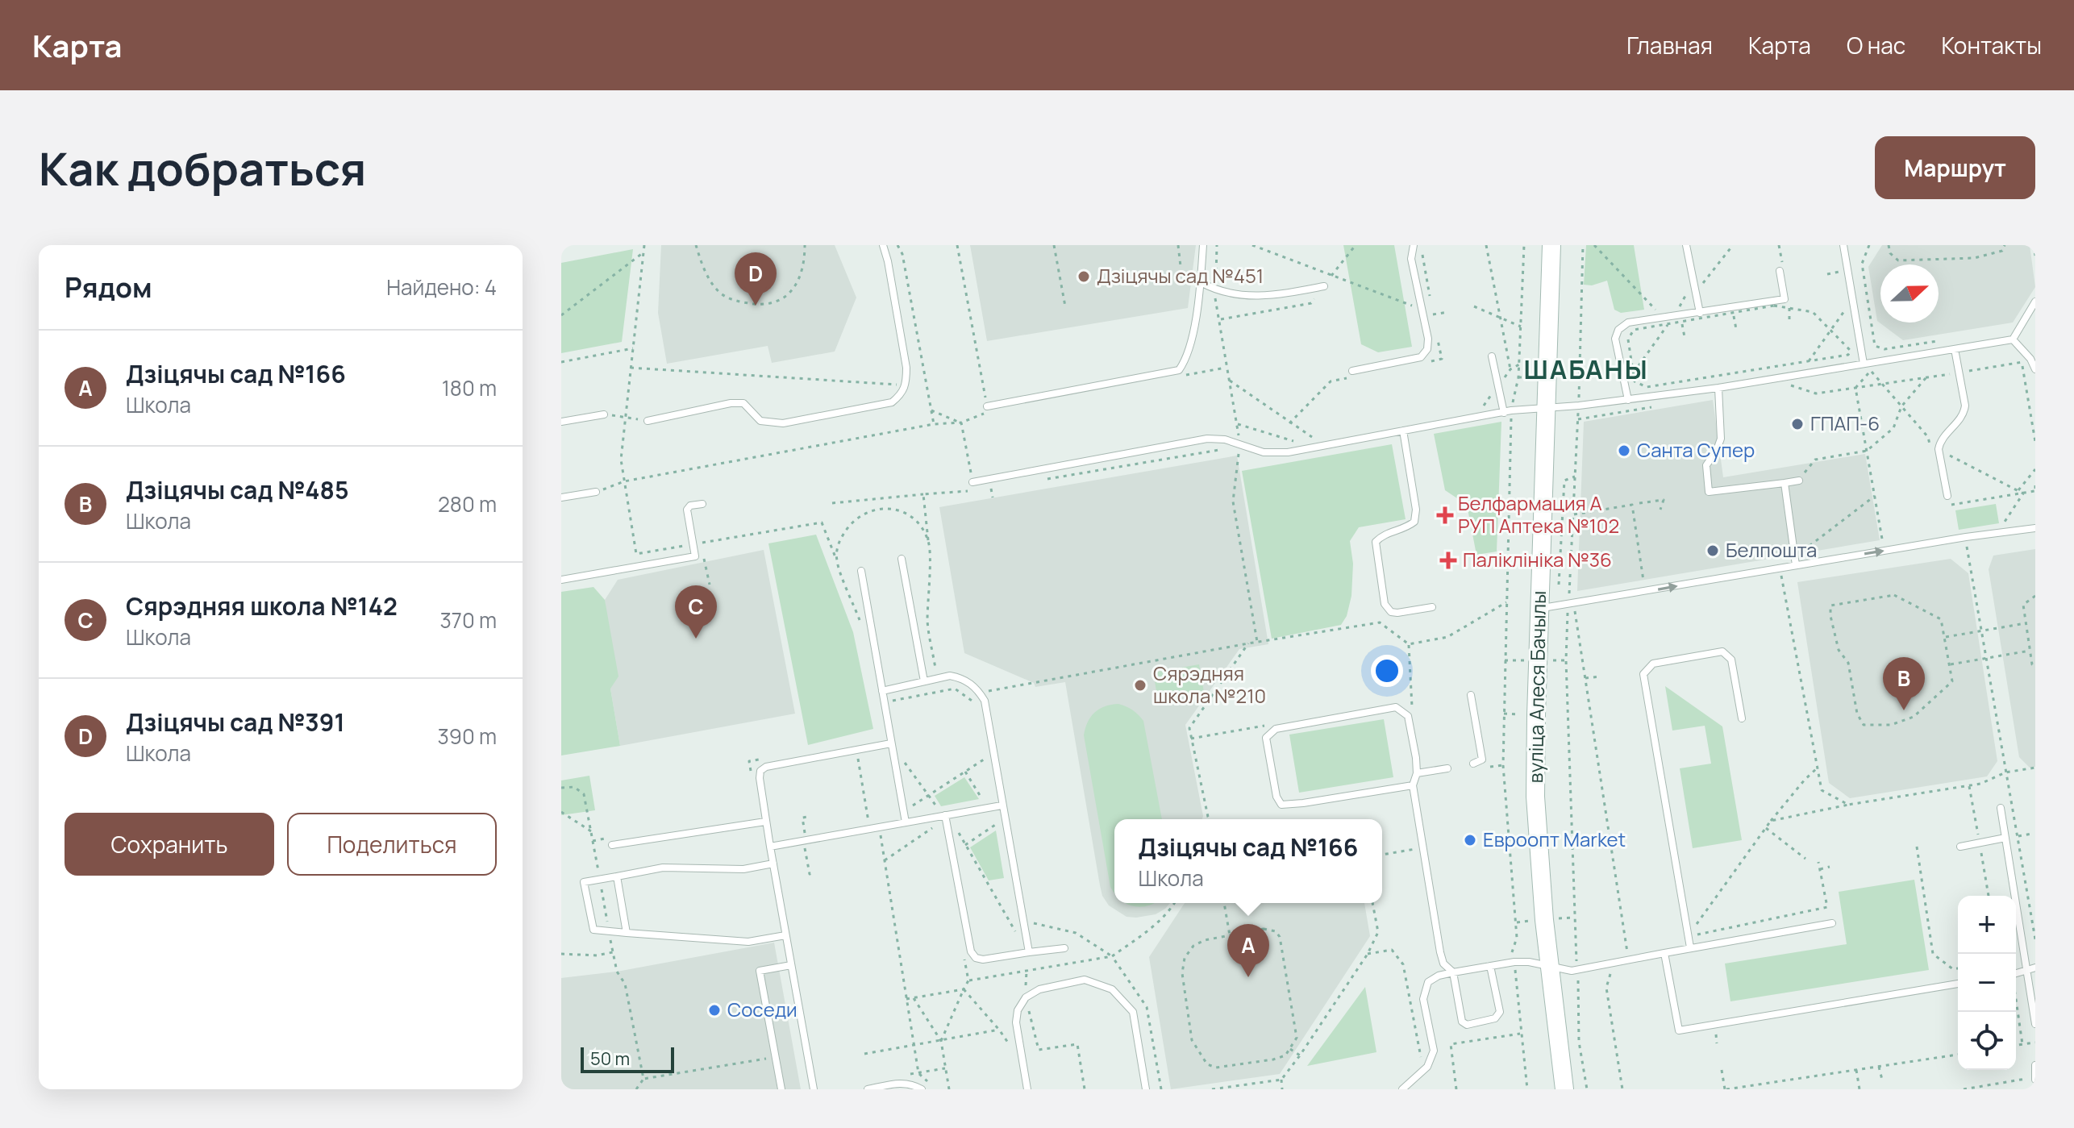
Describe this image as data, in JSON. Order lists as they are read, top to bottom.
{
  "streets": {
    "street": ["вуліца Алеся Бачылы"]
  },
  "districts": ["ШАБАНЫ"],
  "places": {
    "other": [
      "Дзіцячы сад №451",
      "ГПАП-6",
      "Санта Супер",
      "Белпошта",
      "Сярэдняя школа №210",
      "Евроопт Market",
      "Соседи"
    ],
    "health": ["Белфармация А РУП Аптека №102", "Паліклініка №36"]
  },
  "scale_bar": "50 m",
  "north": "right",
  "page": {
    "header": "Карта",
    "nav": [
      "Главная",
      "Карта",
      "О нас",
      "Контакты"
    ],
    "buttons": [
      "Маршрут",
      ["Сохранить", "Поделиться"]
    ],
    "title": "Как добраться",
    "heading": ["Рядом", "Найдено: 4"],
    "pins": [
      "D",
      "C",
      "B",
      "A"
    ],
    "list": [
      {
        "mark": "A",
        "name": "Дзіцячы сад №166",
        "note": "Школа",
        "value": "180 m"
      },
      {
        "mark": "B",
        "name": "Дзіцячы сад №485",
        "note": "Школа",
        "value": "280 m"
      },
      {
        "mark": "C",
        "name": "Сярэдняя школа №142",
        "note": "Школа",
        "value": "370 m"
      },
      {
        "mark": "D",
        "name": "Дзіцячы сад №391",
        "note": "Школа",
        "value": "390 m"
      }
    ],
    "popup": ["Дзіцячы сад №166", "Школа"],
    "map_buttons": ["+", "−"],
    "scale": "50 m"
  }
}
